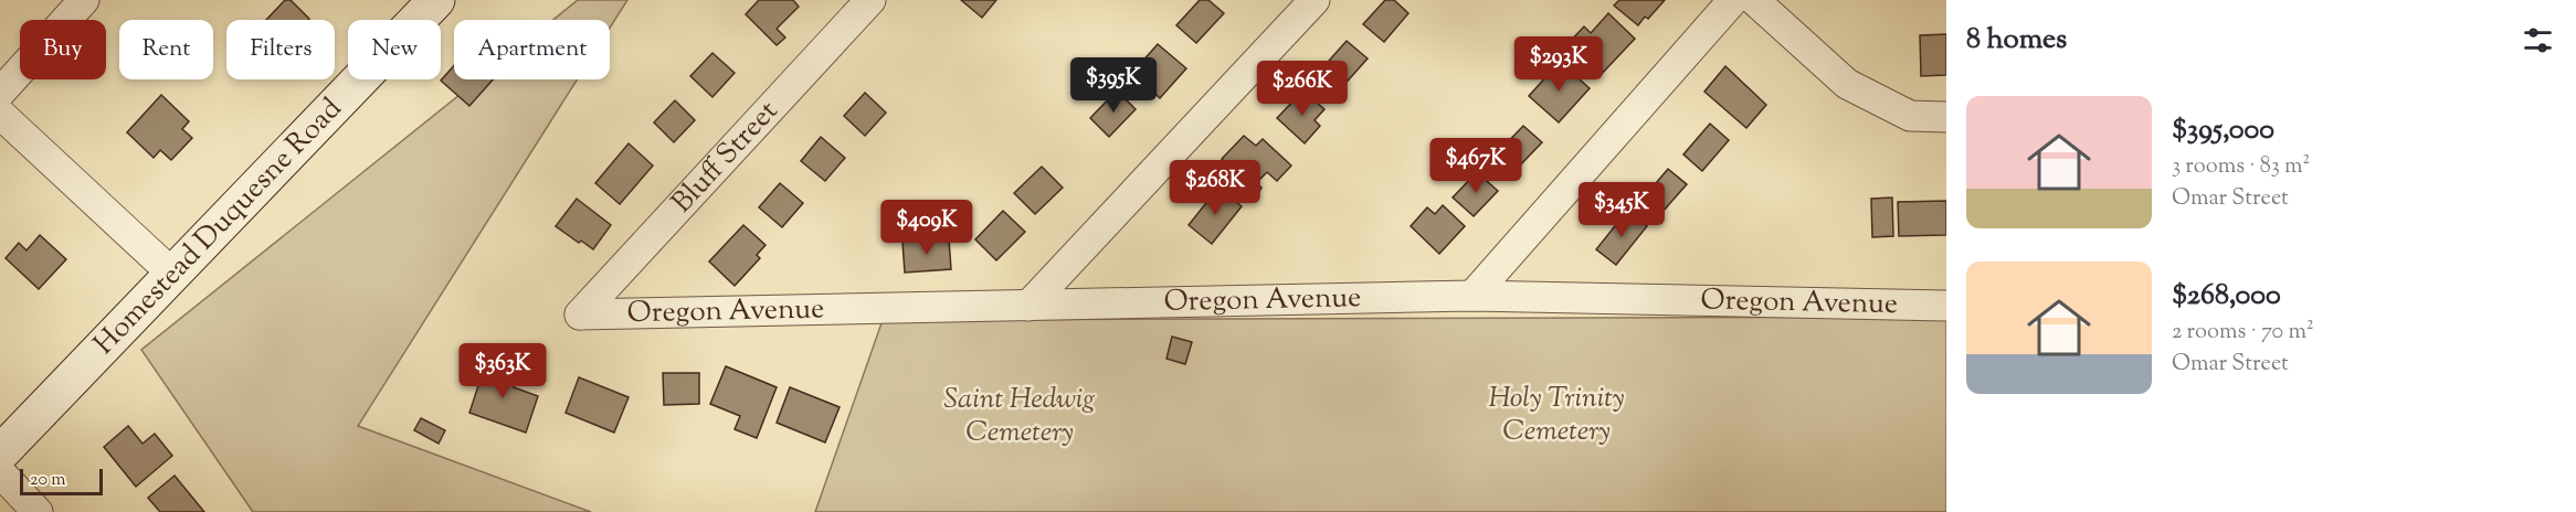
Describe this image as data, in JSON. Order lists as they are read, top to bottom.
{
  "streets": {
    "street": ["Bluff Street", "Homestead Duquesne Road", "Oregon Avenue"]
  },
  "crossings": [
    ["Bluff Street", "Oregon Avenue"]
  ],
  "parks": ["Holy Trinity Cemetery", "Saint Hedwig Cemetery"],
  "scale_bar": "20 m",
  "page": {
    "heading": "8 homes",
    "chip": [
      "Buy",
      "Rent",
      "Filters",
      "New",
      "Apartment"
    ],
    "price": [
      "$293K",
      "$395K",
      "$266K",
      "$467K",
      "$268K",
      "$345K",
      "$409K",
      "$363K"
    ],
    "list": [
      {
        "name": "$395,000",
        "note": "3 rooms · 83 m² · Omar Street"
      },
      {
        "name": "$268,000",
        "note": "2 rooms · 70 m² · Omar Street"
      }
    ],
    "scale": "20 m"
  }
}
